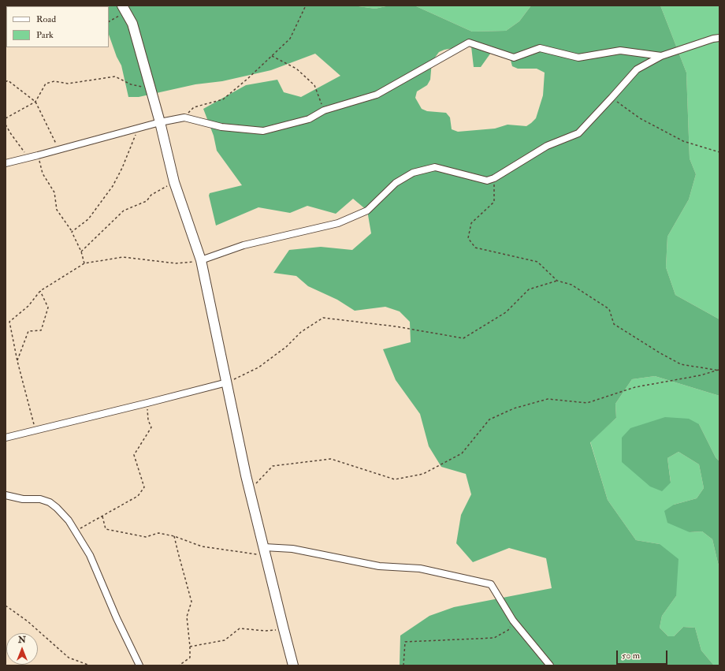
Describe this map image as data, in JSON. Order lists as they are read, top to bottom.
{
  "legend": ["Road", "Park"],
  "scale_bar": "50 m",
  "north": "top"
}
